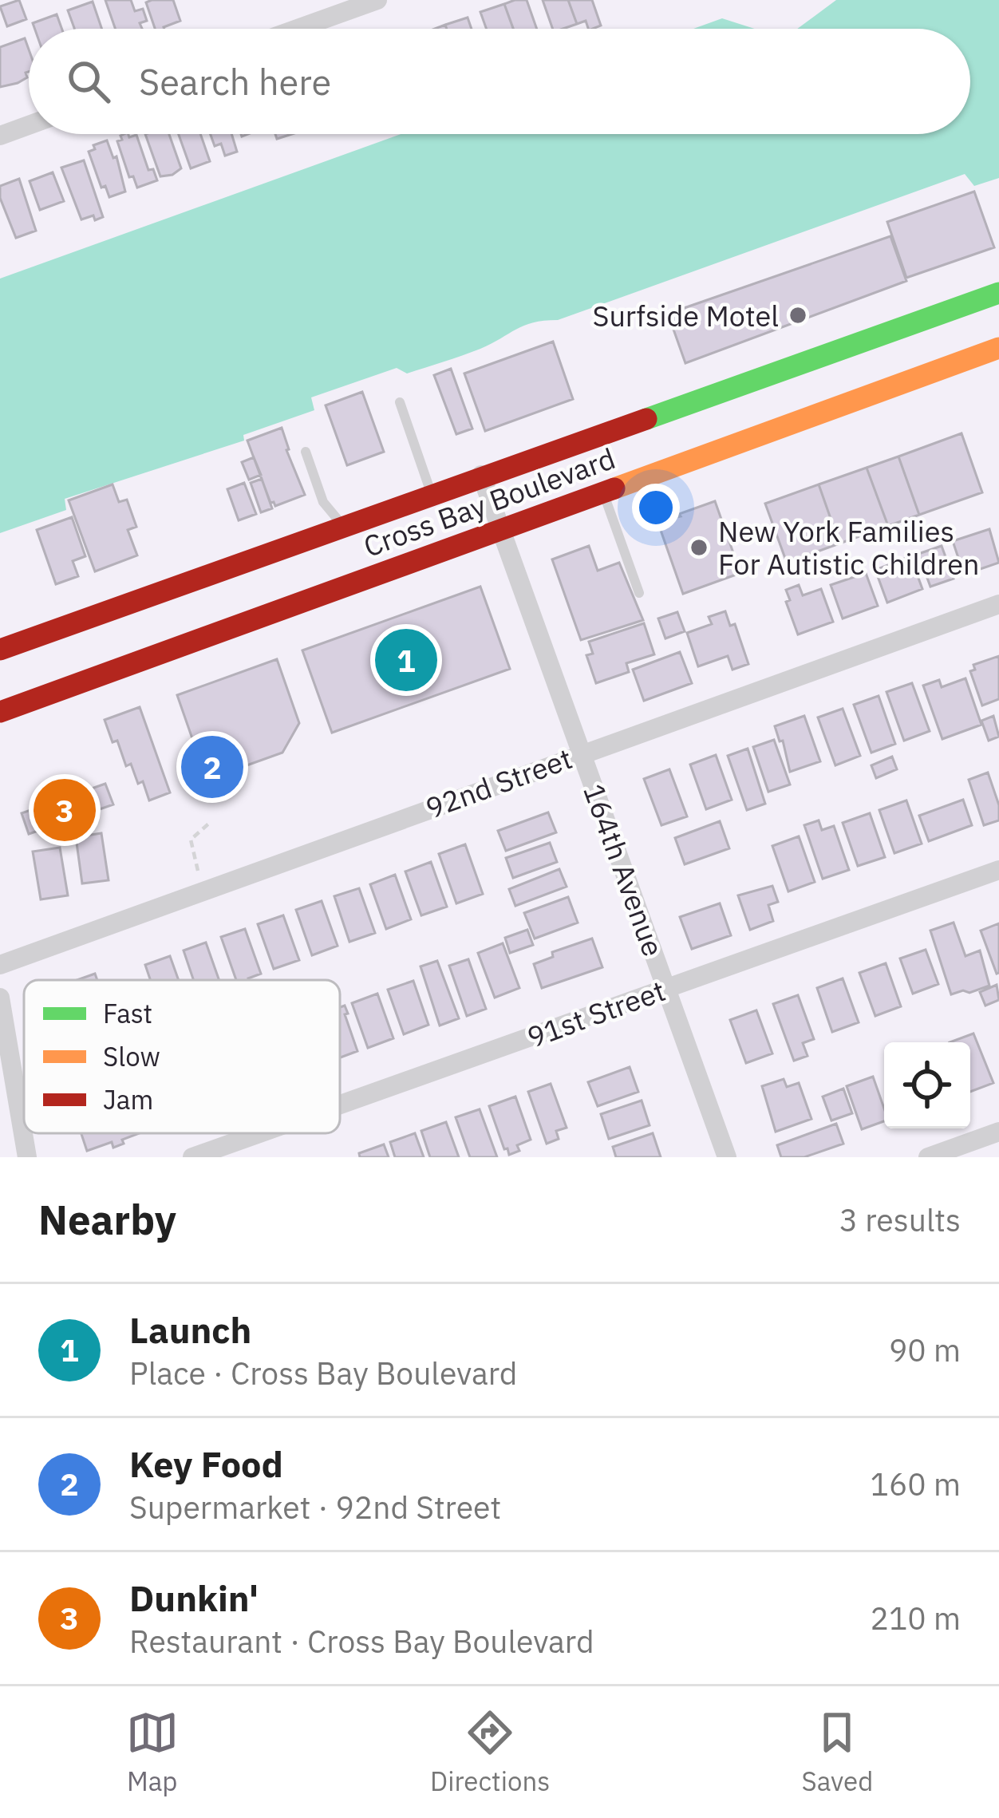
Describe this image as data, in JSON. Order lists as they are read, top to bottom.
{
  "streets": {
    "main road": ["Cross Bay Boulevard"],
    "street": ["92nd Street", "164th Avenue", "91st Street"]
  },
  "crossings": [
    ["Cross Bay Boulevard", "164th Avenue"],
    ["92nd Street", "164th Avenue"],
    ["164th Avenue", "91st Street"]
  ],
  "places": ["Surfside Motel", "New York Families For Autistic Children"],
  "legend": ["Fast", "Slow", "Jam"],
  "page": {
    "search": "Search here",
    "pins": ["1", "2", "3"],
    "heading": ["Nearby", "3 results"],
    "list": [
      {
        "mark": "1",
        "name": "Launch",
        "note": "Place · Cross Bay Boulevard",
        "value": "90 m"
      },
      {
        "mark": "2",
        "name": "Key Food",
        "note": "Supermarket · 92nd Street",
        "value": "160 m"
      },
      {
        "mark": "3",
        "name": "Dunkin'",
        "note": "Restaurant · Cross Bay Boulevard",
        "value": "210 m"
      }
    ],
    "nav": ["Map", "Directions", "Saved"]
  }
}
